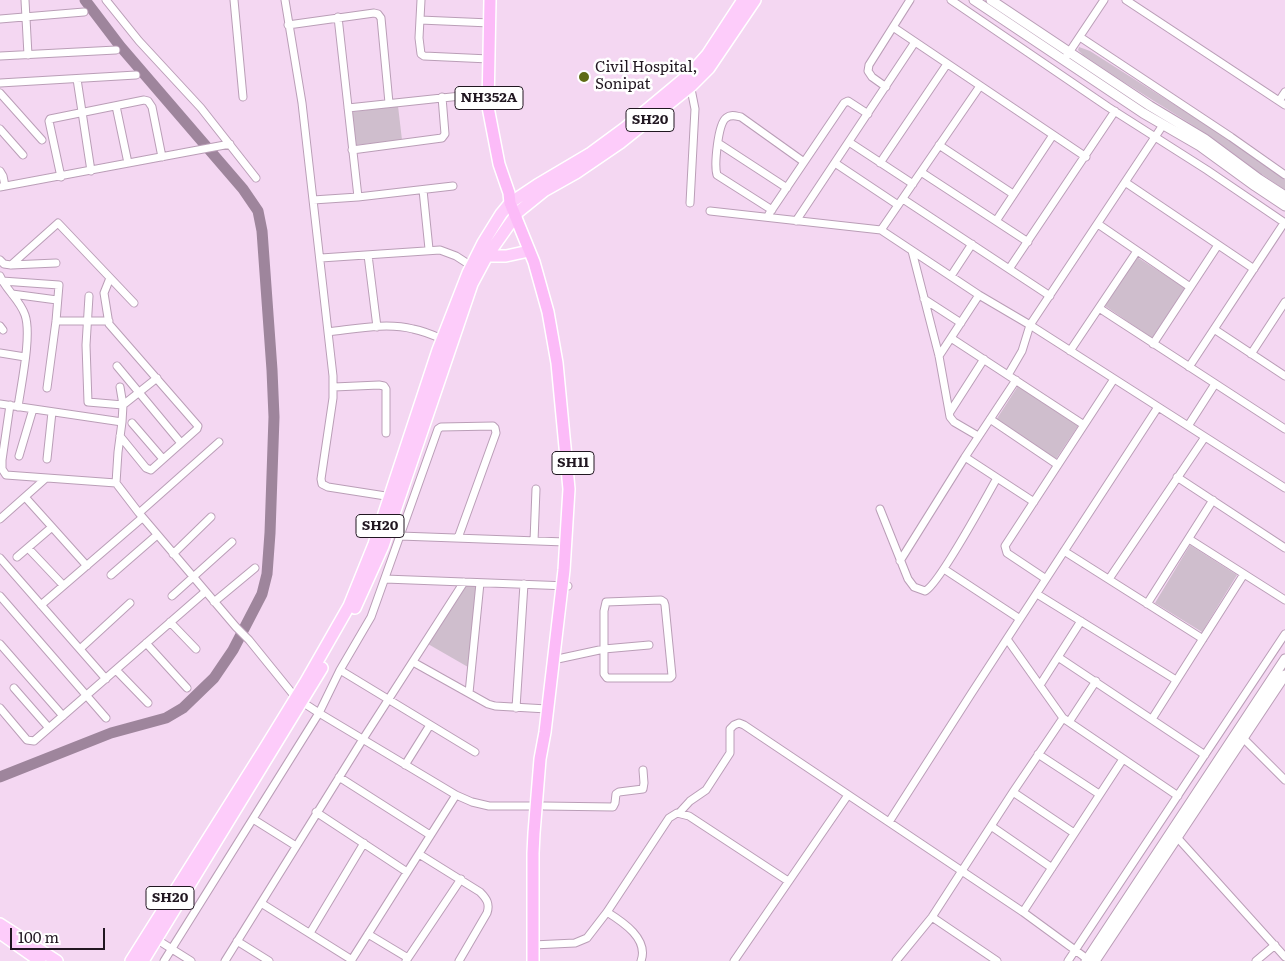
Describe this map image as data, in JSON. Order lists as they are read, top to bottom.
{
  "streets": {
    "highway": ["NH352A", "SH11"],
    "main road": ["SH20"]
  },
  "crossings": [
    ["NH352A", "SH20"],
    ["NH352A", "SH11"],
    ["SH20", "SH11"]
  ],
  "places": ["Civil Hospital, Sonipat"],
  "scale_bar": "100 m"
}
